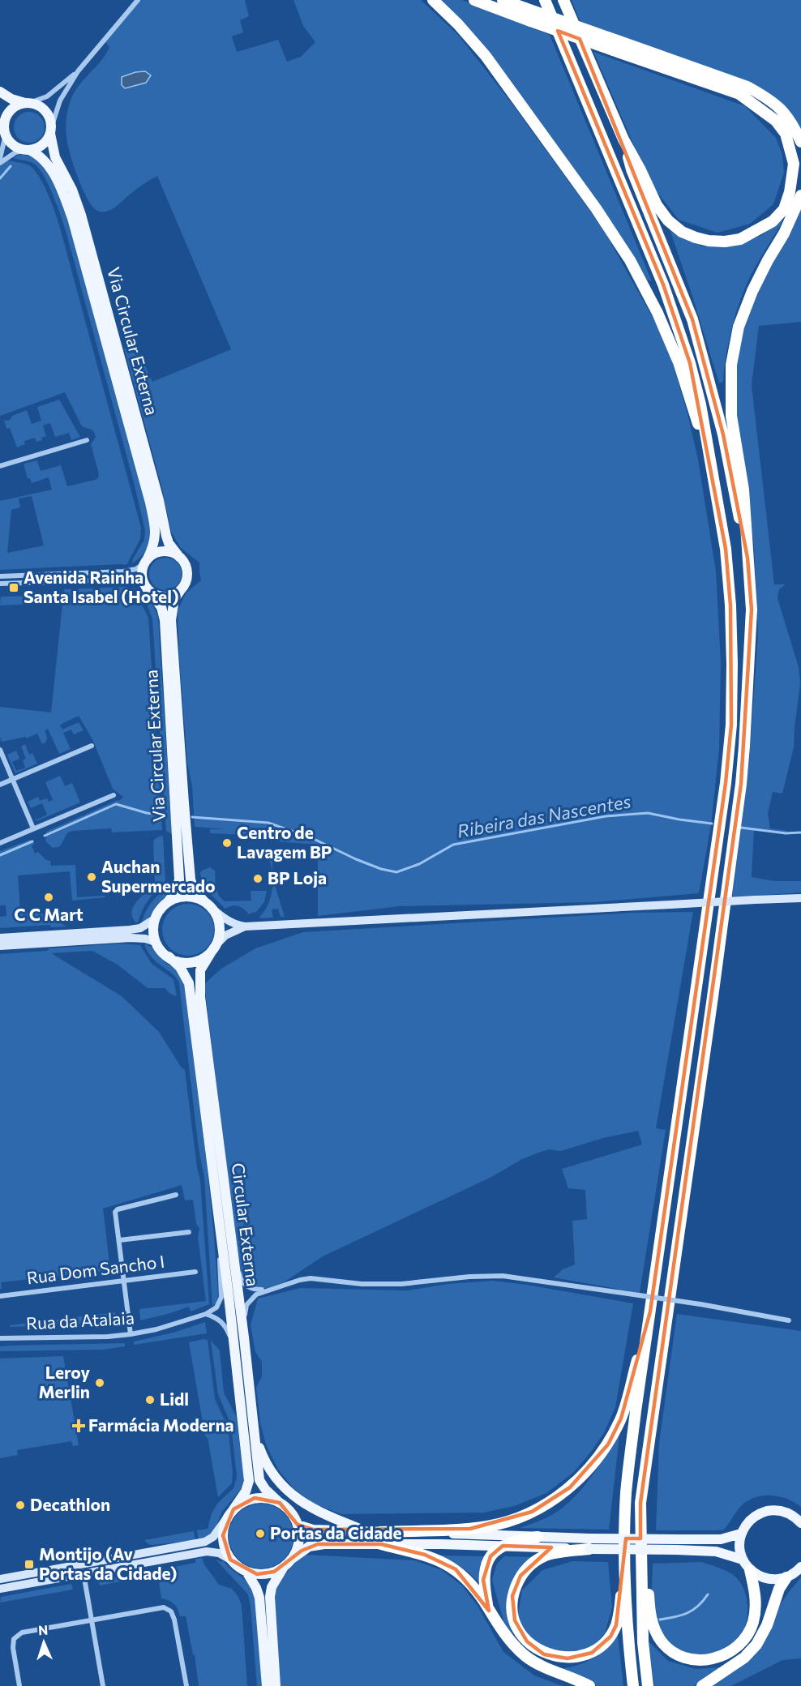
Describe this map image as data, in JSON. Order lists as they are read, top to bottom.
{
  "streets": {
    "main road": ["Via Circular Externa", "Circular Externa"],
    "street": ["Rua Dom Sancho I", "Rua da Atalaia"]
  },
  "crossings": [
    ["Via Circular Externa", "Circular Externa"],
    ["Circular Externa", "Rua da Atalaia"]
  ],
  "water": ["Ribeira das Nascentes"],
  "places": {
    "transit": ["Avenida Rainha Santa Isabel (Hotel)", "Montijo (Av Portas da Cidade)"],
    "other": [
      "Centro de Lavagem BP",
      "Auchan Supermercado",
      "BP Loja",
      "C C Mart",
      "Leroy Merlin",
      "Lidl",
      "Decathlon",
      "Portas da Cidade"
    ],
    "health": ["Farmácia Moderna"]
  },
  "north": "top"
}
